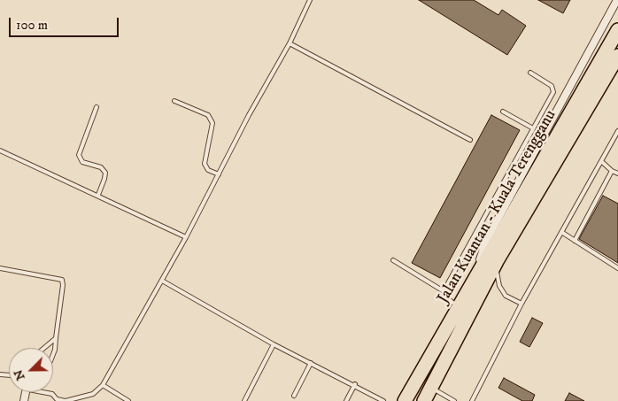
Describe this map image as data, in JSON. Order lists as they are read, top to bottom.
{
  "streets": {
    "highway": ["Jalan Kuantan - Kuala Terengganu"]
  },
  "scale_bar": "100 m",
  "north": "bottom left"
}
